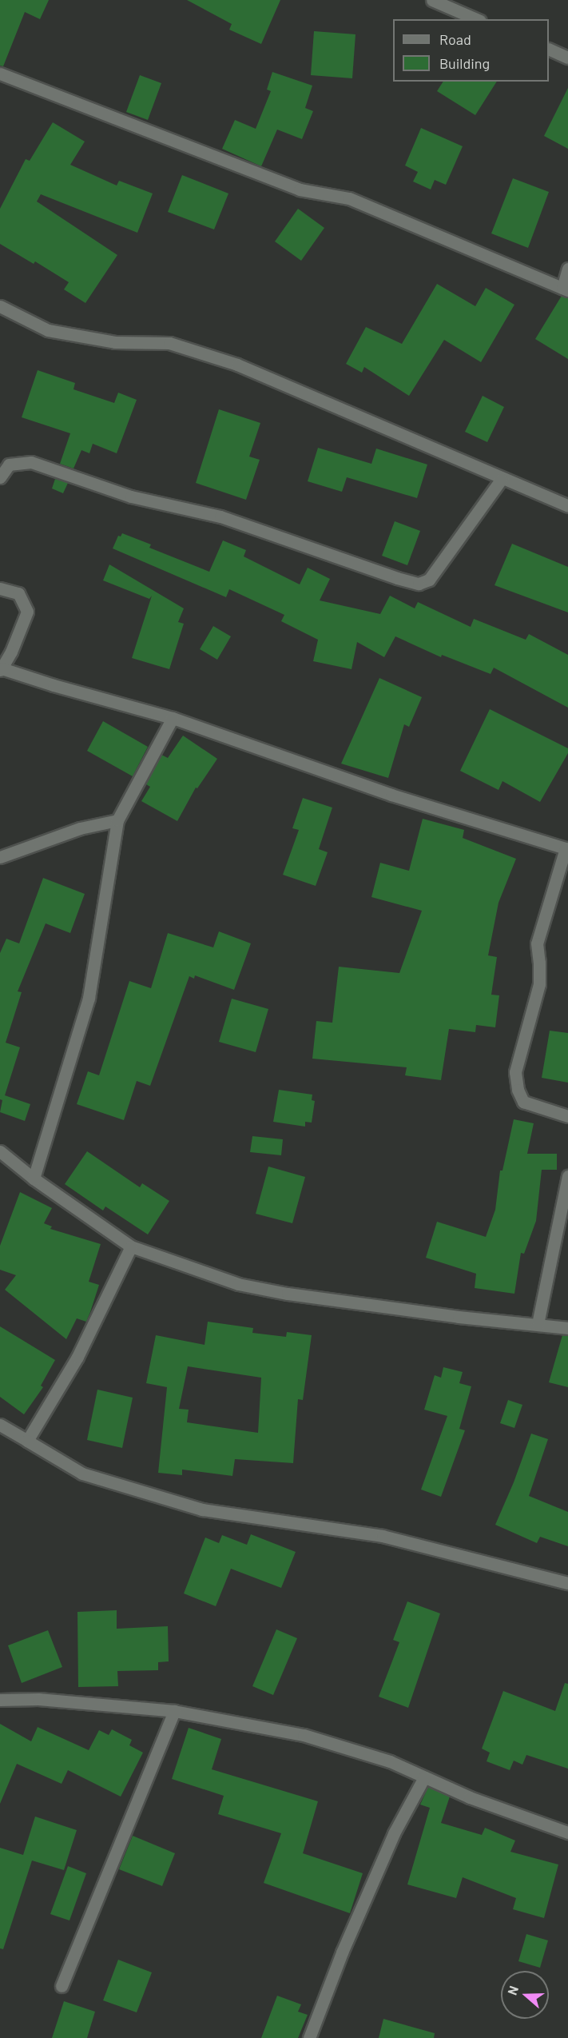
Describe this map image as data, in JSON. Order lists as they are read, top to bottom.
{
  "legend": ["Road", "Building"],
  "north": "left"
}
